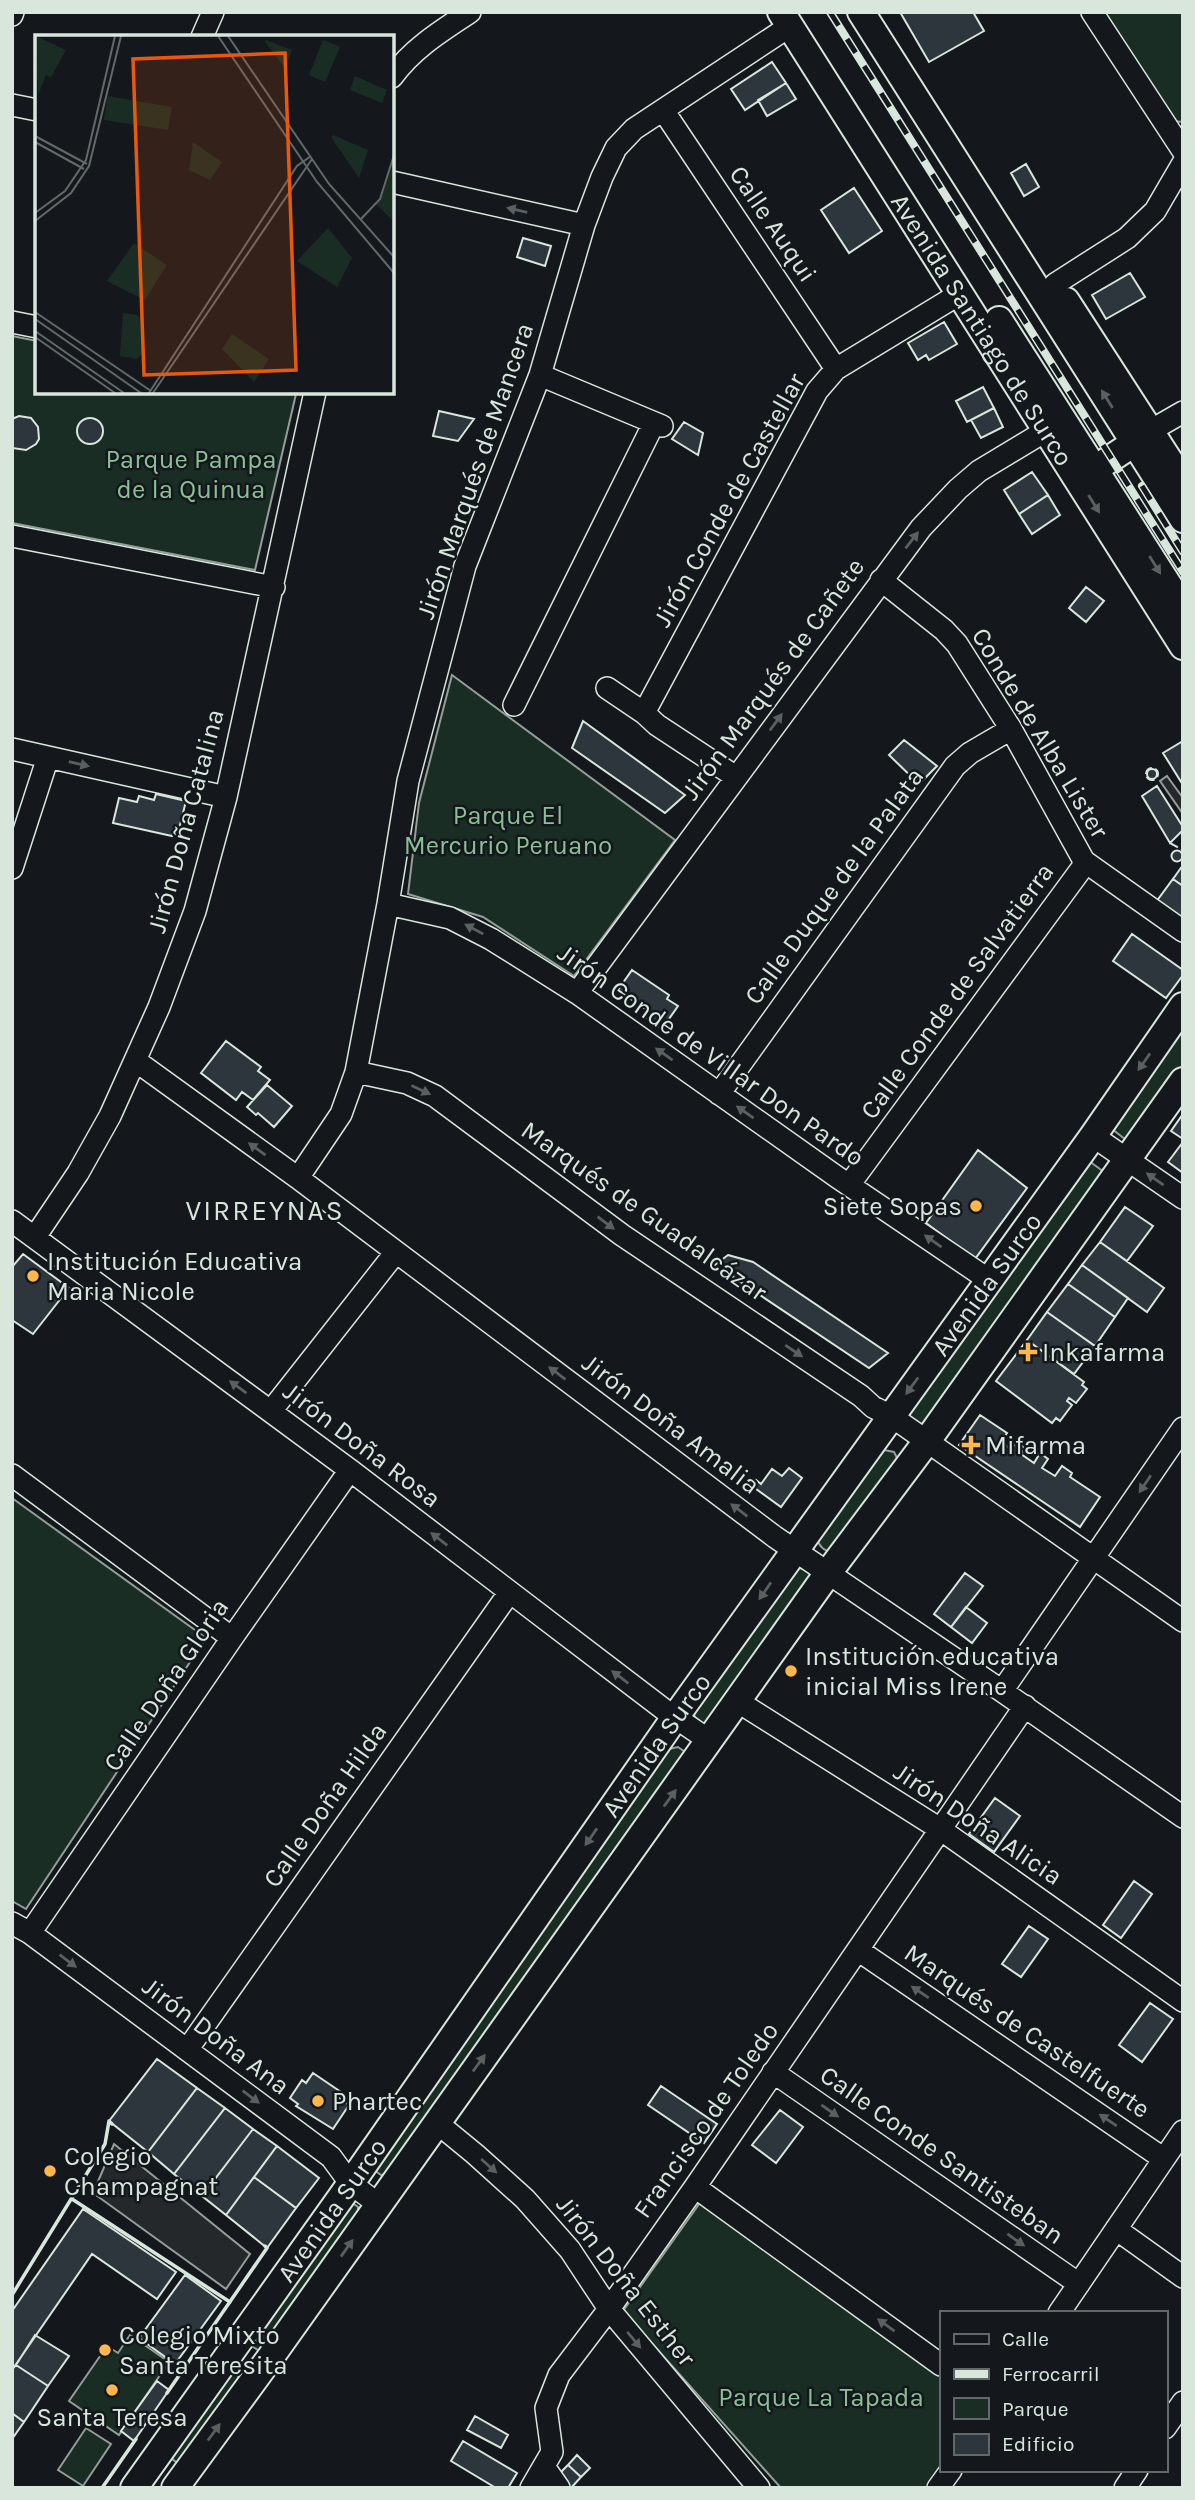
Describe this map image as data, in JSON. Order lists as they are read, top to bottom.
{
  "streets": {
    "main road": ["Avenida Santiago de Surco", "Avenida Surco"],
    "street": [
      "Calle Auqui",
      "Jirón Marqués de Mancera",
      "Jirón Conde de Castellar",
      "Jirón Marqués de Cañete",
      "Conde de Alba Lister",
      "Jirón Doña Catalina",
      "Calle Duque de la Palata",
      "Calle Conde de Salvatierra",
      "Jirón Conde de Villar Don Pardo",
      "Marqués de Guadalcázar",
      "Jirón Doña Amalia",
      "Jirón Doña Rosa",
      "Calle Doña Gloria",
      "Calle Doña Hilda",
      "Jirón Doña Alicia",
      "Marqués de Castelfuerte",
      "Jirón Doña Ana",
      "Francisco de Toledo",
      "Calle Conde Santisteban",
      "Jirón Doña Esther"
    ]
  },
  "crossings": [
    ["Calle Auqui", "Jirón Marqués de Mancera"],
    ["Calle Auqui", "Jirón Conde de Castellar"],
    ["Avenida Santiago de Surco", "Jirón Marqués de Mancera"],
    ["Avenida Santiago de Surco", "Jirón Conde de Castellar"],
    ["Avenida Santiago de Surco", "Jirón Marqués de Cañete"],
    ["Jirón Marqués de Mancera", "Jirón Conde de Villar Don Pardo"],
    ["Jirón Marqués de Mancera", "Marqués de Guadalcázar"],
    ["Jirón Marqués de Mancera", "Jirón Doña Amalia"],
    ["Jirón Marqués de Cañete", "Conde de Alba Lister"],
    ["Jirón Marqués de Cañete", "Jirón Conde de Villar Don Pardo"],
    ["Conde de Alba Lister", "Calle Duque de la Palata"],
    ["Conde de Alba Lister", "Calle Conde de Salvatierra"],
    ["Jirón Doña Catalina", "Jirón Doña Amalia"],
    ["Jirón Doña Catalina", "Jirón Doña Rosa"],
    ["Calle Duque de la Palata", "Jirón Conde de Villar Don Pardo"],
    ["Calle Conde de Salvatierra", "Jirón Conde de Villar Don Pardo"],
    ["Jirón Conde de Villar Don Pardo", "Avenida Surco"],
    ["Marqués de Guadalcázar", "Avenida Surco"],
    ["Avenida Surco", "Jirón Doña Amalia"],
    ["Avenida Surco", "Jirón Doña Rosa"],
    ["Avenida Surco", "Jirón Doña Alicia"],
    ["Avenida Surco", "Jirón Doña Ana"],
    ["Avenida Surco", "Jirón Doña Esther"],
    ["Jirón Doña Amalia", "Francisco de Toledo"],
    ["Jirón Doña Rosa", "Calle Doña Gloria"],
    ["Jirón Doña Rosa", "Calle Doña Hilda"],
    ["Calle Doña Gloria", "Jirón Doña Ana"],
    ["Calle Doña Hilda", "Jirón Doña Ana"],
    ["Jirón Doña Alicia", "Francisco de Toledo"],
    ["Marqués de Castelfuerte", "Francisco de Toledo"],
    ["Francisco de Toledo", "Calle Conde Santisteban"],
    ["Francisco de Toledo", "Jirón Doña Esther"]
  ],
  "one_way": [
    "Jirón Marqués de Cañete",
    "Jirón Conde de Villar Don Pardo",
    "Marqués de Guadalcázar",
    "Jirón Doña Amalia",
    "Jirón Doña Rosa",
    "Marqués de Castelfuerte",
    "Jirón Doña Ana"
  ],
  "districts": ["VIRREYNAS"],
  "parks": ["Parque Pampa de la Quinua", "Parque El Mercurio Peruano", "Parque La Tapada"],
  "places": {
    "other": [
      "Siete Sopas",
      "Institución Educativa Maria Nicole",
      "Institución educativa inicial Miss Irene",
      "Phartec",
      "Colegio Champagnat",
      "Colegio Mixto Santa Teresita",
      "Santa Teresa"
    ],
    "health": ["Inkafarma", "Mifarma"]
  },
  "legend": [
    "Calle",
    "Ferrocarril",
    "Parque",
    "Edificio"
  ]
}
